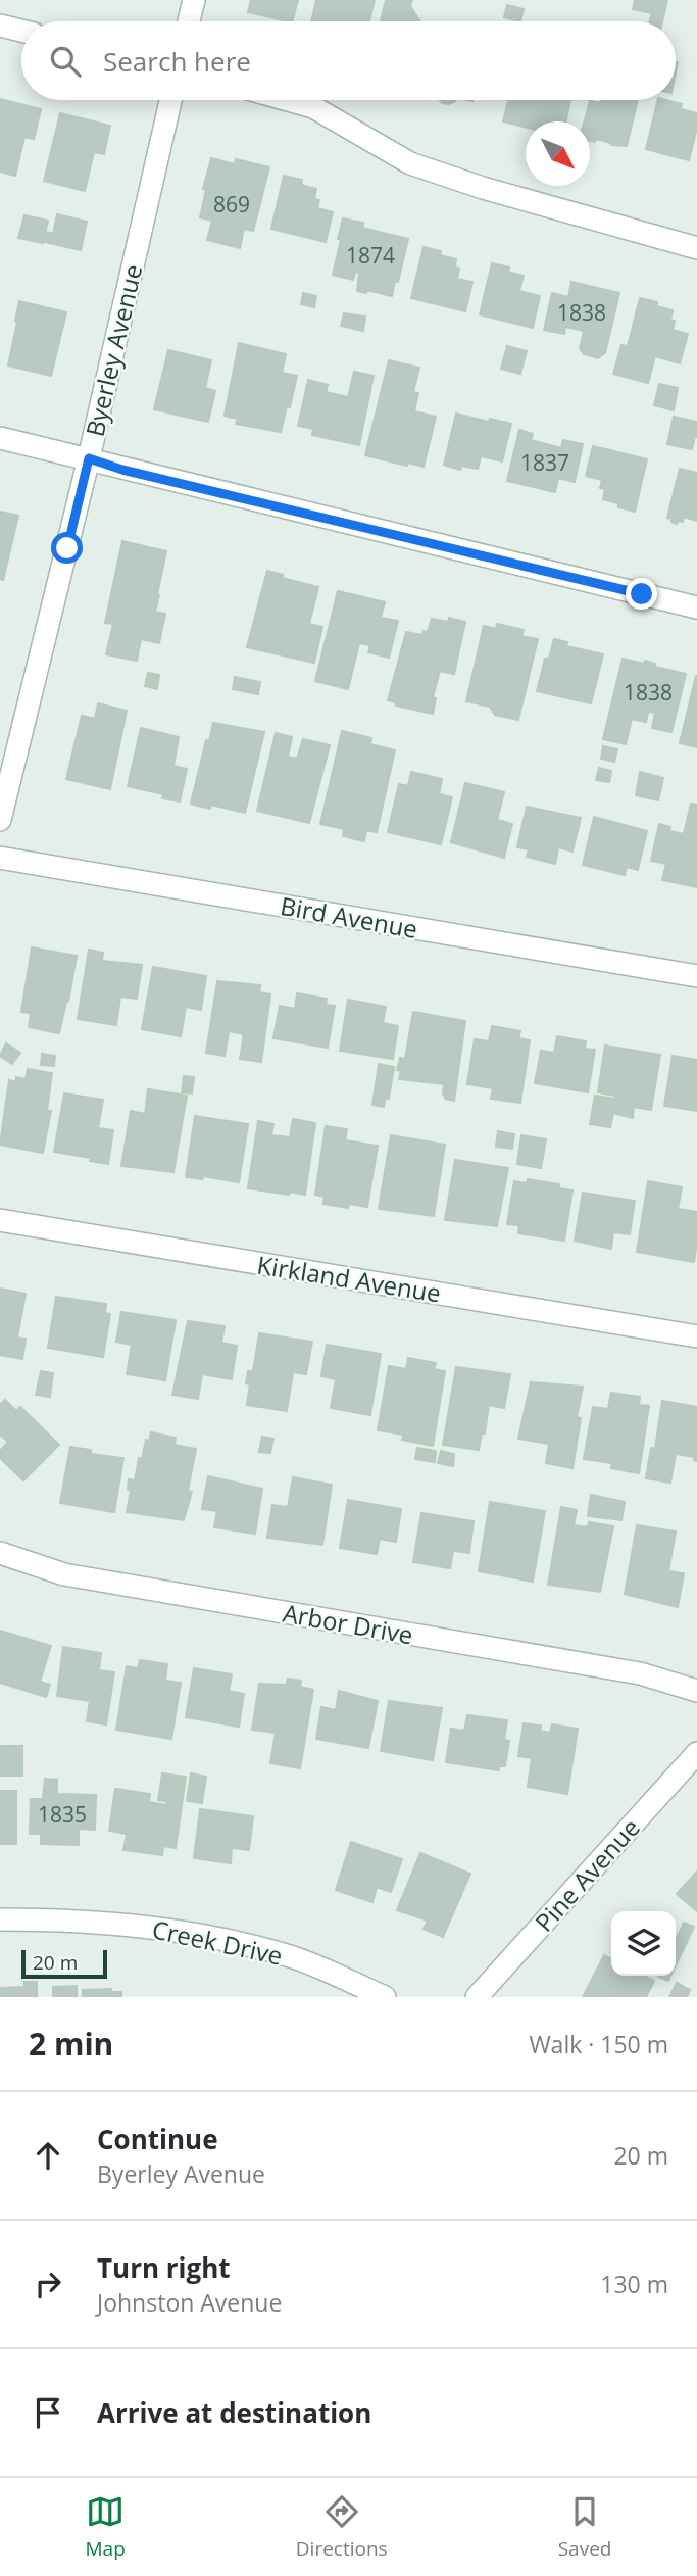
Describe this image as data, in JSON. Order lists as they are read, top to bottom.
{
  "streets": {
    "street": [
      "Byerley Avenue",
      "Bird Avenue",
      "Kirkland Avenue",
      "Arbor Drive",
      "Pine Avenue",
      "Creek Drive"
    ]
  },
  "house_numbers": [
    "869",
    "1874",
    "1838",
    "1837",
    "1838",
    "1835"
  ],
  "scale_bar": "20 m",
  "north": "bottom right",
  "page": {
    "search": "Search here",
    "scale": "20 m",
    "heading": ["2 min", "Walk · 150 m"],
    "list": [
      ["Continue", "Byerley Avenue", "20 m"],
      ["Turn right", "Johnston Avenue", "130 m"],
      "Arrive at destination"
    ],
    "nav": ["Map", "Directions", "Saved"]
  }
}
